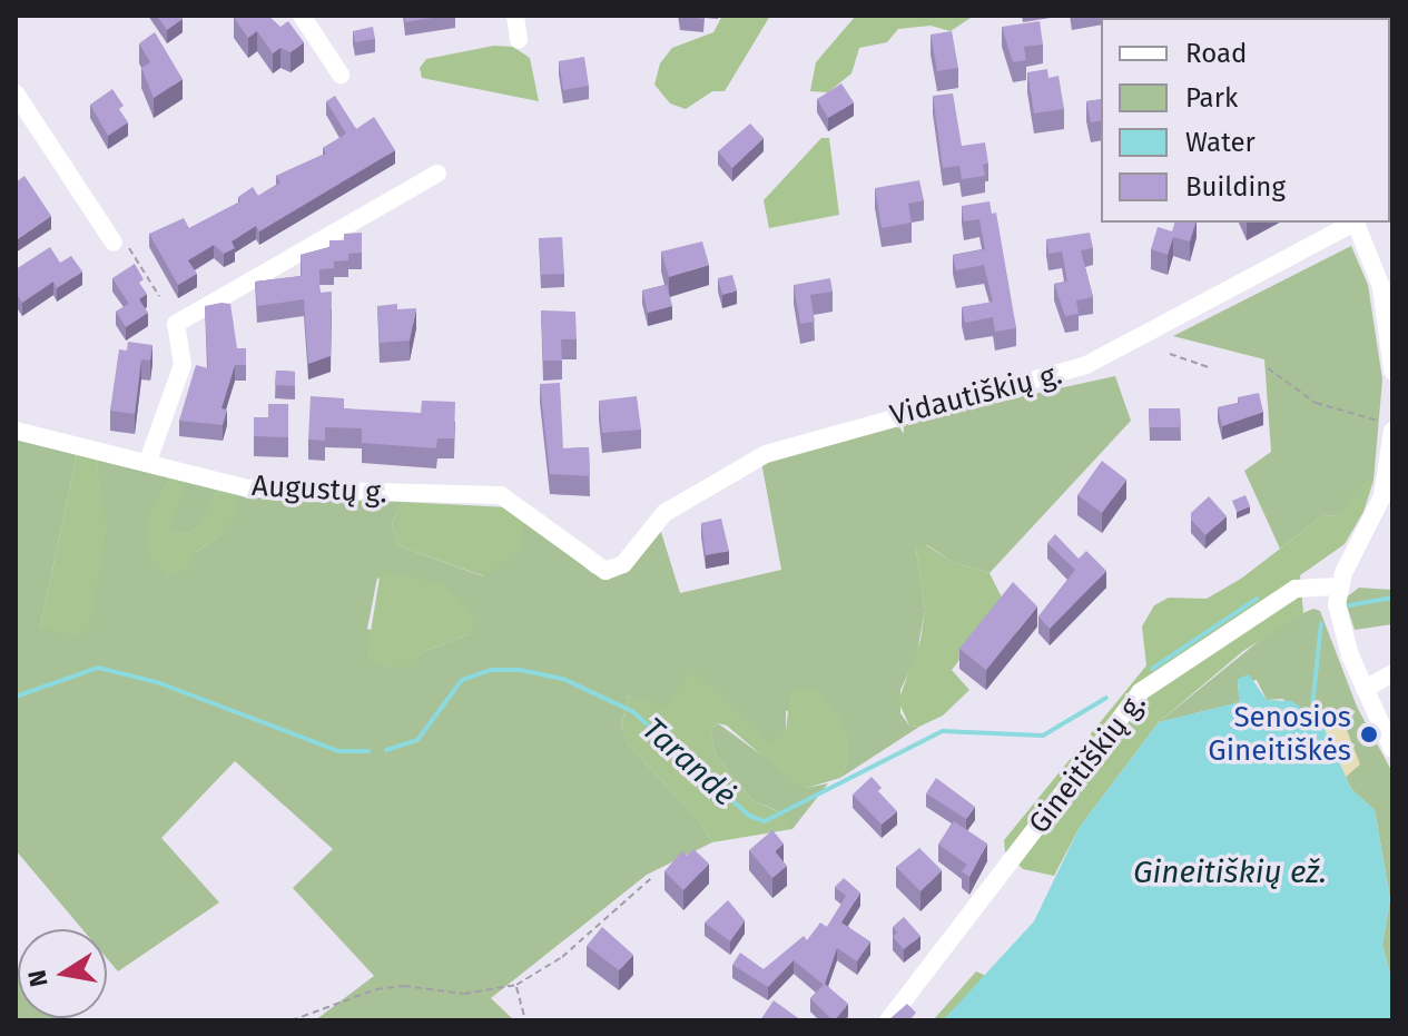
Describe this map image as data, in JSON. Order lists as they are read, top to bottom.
{
  "streets": {
    "street": ["Vidautiškių g.", "Augustų g.", "Gineitiškių g."]
  },
  "crossings": [
    ["Vidautiškių g.", "Augustų g."]
  ],
  "water": ["Tarandė", "Gineitiškių ež."],
  "places": ["Senosios Gineitiškės"],
  "legend": [
    "Road",
    "Park",
    "Water",
    "Building"
  ],
  "north": "left"
}
